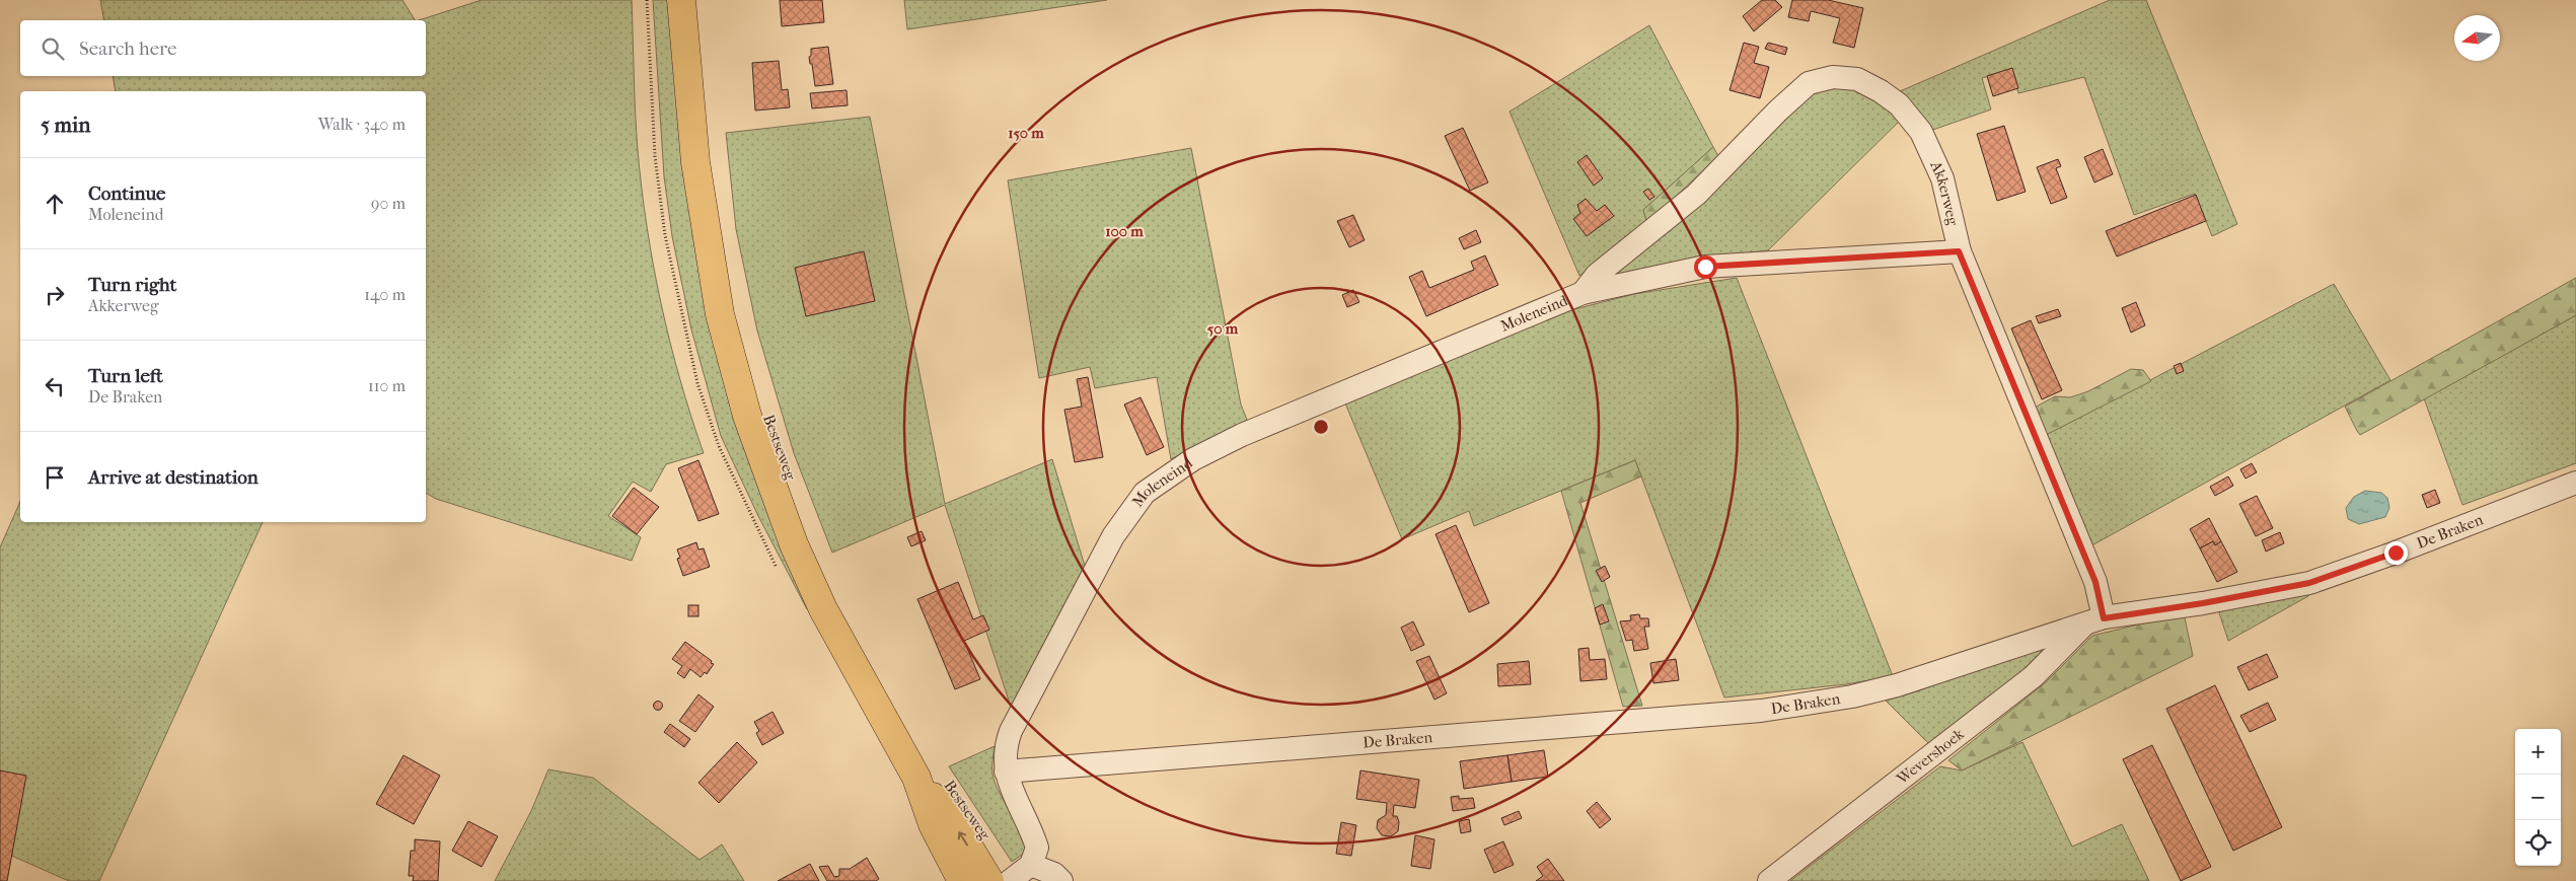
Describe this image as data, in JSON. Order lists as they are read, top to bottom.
{
  "streets": {
    "main road": ["Bestseweg"],
    "street": [
      "Akkerweg",
      "Moleneind",
      "De Braken",
      "Wevershoek"
    ]
  },
  "crossings": [
    ["Akkerweg", "Moleneind"],
    ["Akkerweg", "De Braken"],
    ["Akkerweg", "Wevershoek"],
    ["Moleneind", "De Braken"],
    ["De Braken", "Wevershoek"]
  ],
  "north": "left",
  "page": {
    "search": "Search here",
    "heading": ["5 min", "Walk · 340 m"],
    "list": [
      ["Continue", "Moleneind", "90 m"],
      ["Turn right", "Akkerweg", "140 m"],
      ["Turn left", "De Braken", "110 m"],
      "Arrive at destination"
    ],
    "map_buttons": ["+", "−"]
  },
  "rings": ["150 m", "100 m", "50 m"]
}
